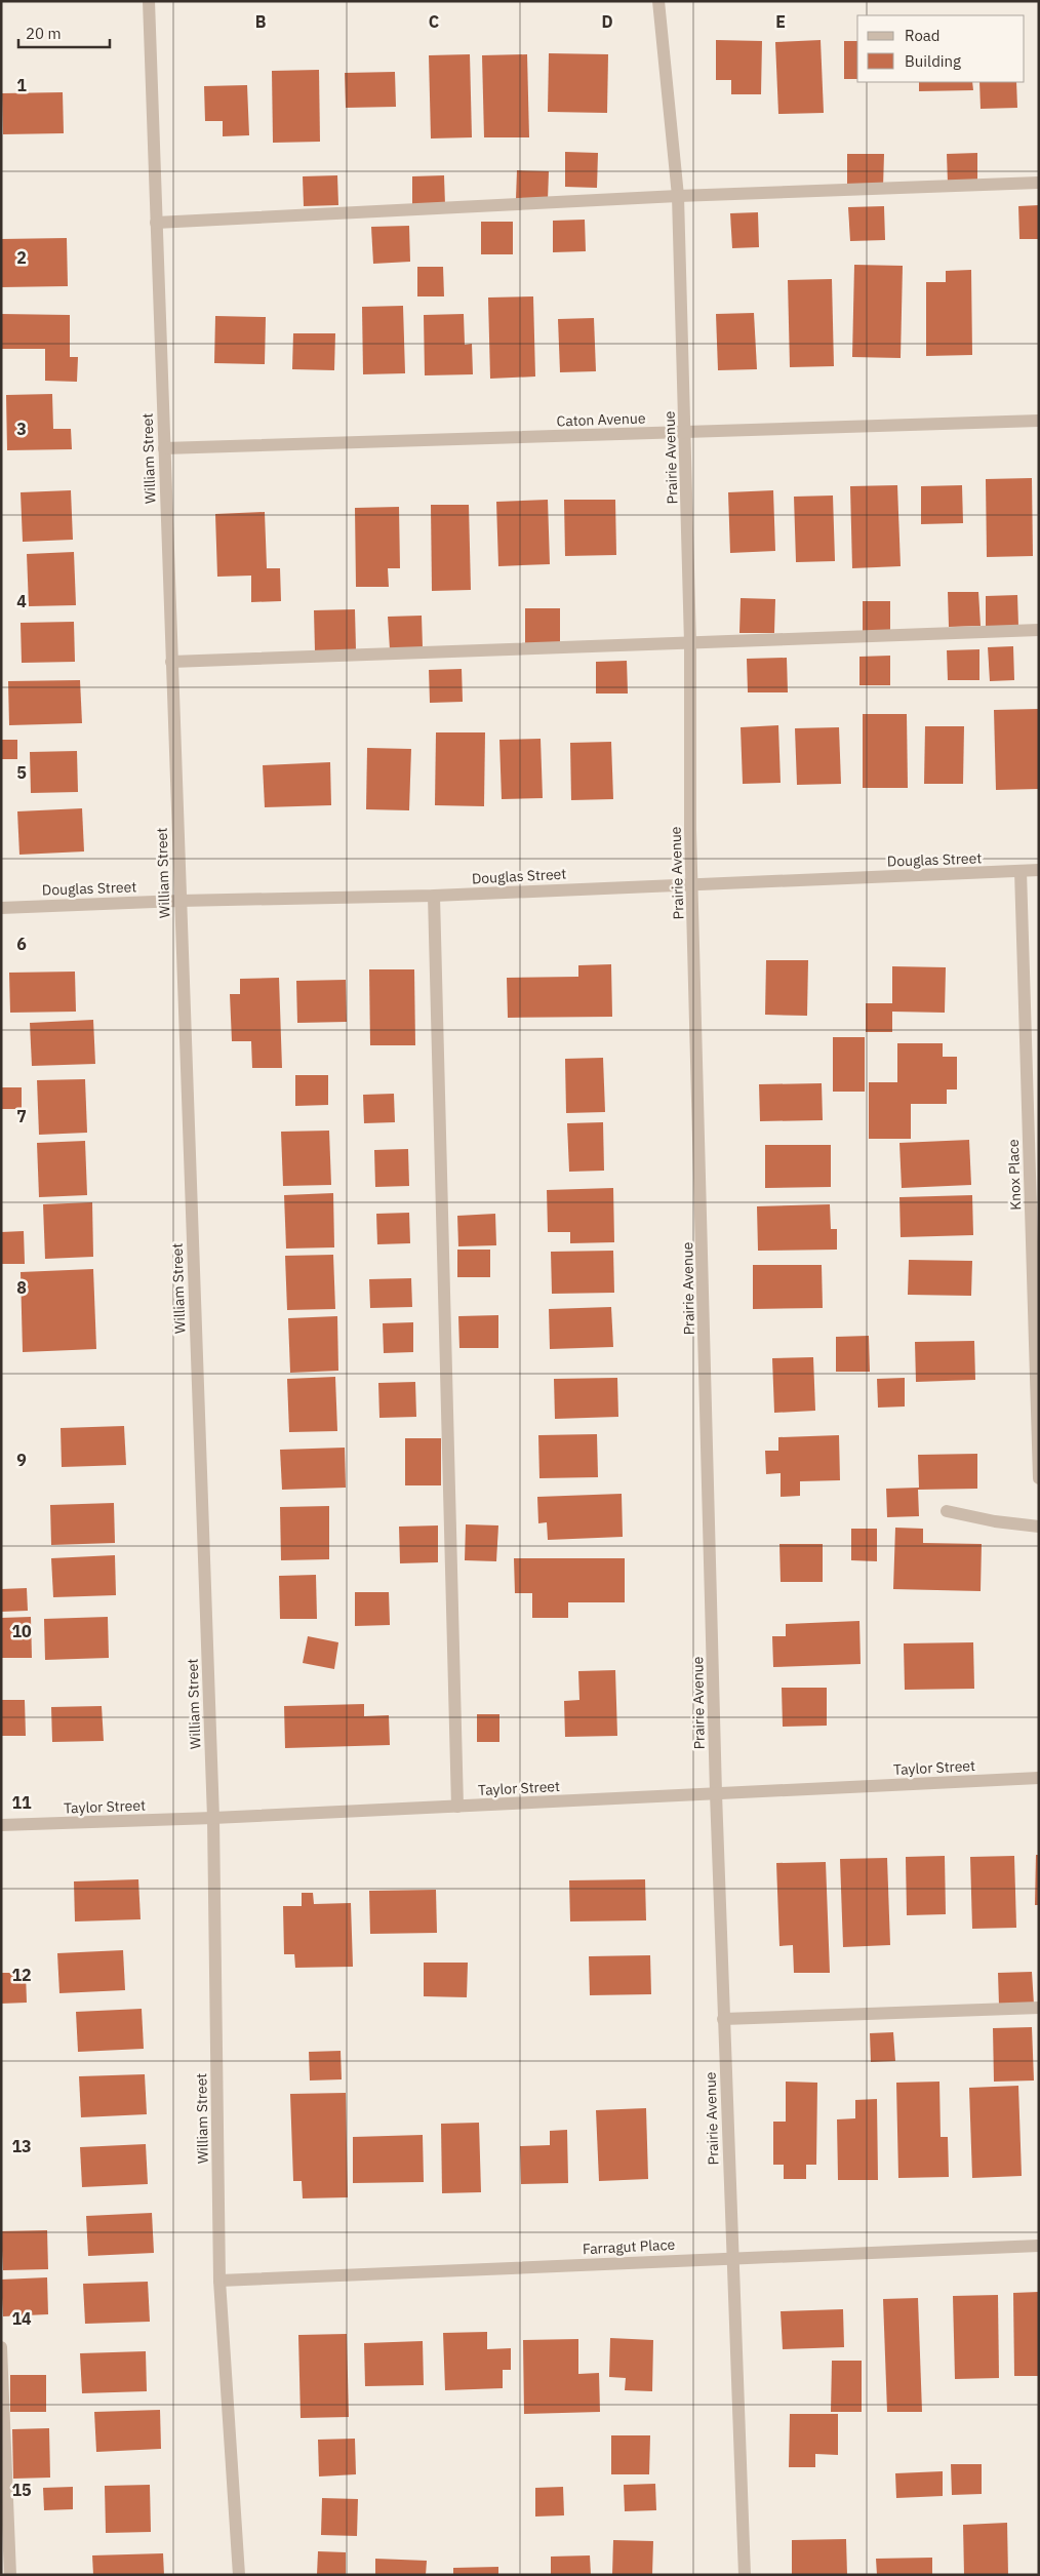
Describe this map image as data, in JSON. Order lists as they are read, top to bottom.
{
  "streets": {
    "street": [
      "Caton Avenue",
      "Prairie Avenue",
      "William Street",
      "Douglas Street",
      "Knox Place",
      "Taylor Street",
      "Farragut Place"
    ]
  },
  "crossings": [
    ["Caton Avenue", "Prairie Avenue"],
    ["Caton Avenue", "William Street"],
    ["Prairie Avenue", "Douglas Street"],
    ["Prairie Avenue", "Taylor Street"],
    ["Prairie Avenue", "Farragut Place"],
    ["William Street", "Douglas Street"],
    ["William Street", "Taylor Street"],
    ["William Street", "Farragut Place"],
    ["Douglas Street", "Knox Place"]
  ],
  "legend": ["Road", "Building"],
  "scale_bar": "20 m",
  "grid": {
    "columns": [
      "B",
      "C",
      "D",
      "E"
    ],
    "rows": [
      "1",
      "2",
      "3",
      "4",
      "5",
      "6",
      "7",
      "8",
      "9",
      "10",
      "11",
      "12",
      "13",
      "14",
      "15"
    ]
  }
}
